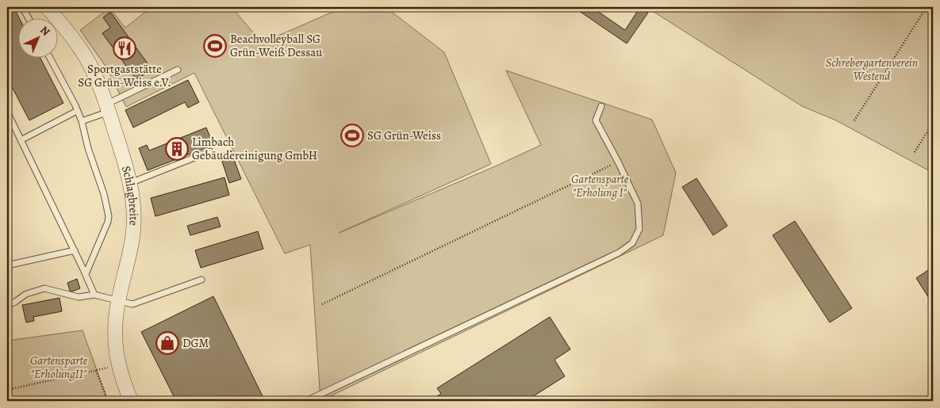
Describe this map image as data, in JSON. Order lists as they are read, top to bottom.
{
  "streets": {
    "street": ["Schlagbreite"]
  },
  "parks": ["Schrebergartenverein Westend", "Gartensparte \"Erholung I\"", "Gartensparte \"ErholungII\""],
  "places": {
    "sports": ["Beachvolleyball SG Grün-Weiß Dessau", "SG Grün-Weiss"],
    "restaurant": ["Sportgaststätte SG Grün-Weiss e.V."],
    "building": ["Limbach Gebäudereinigung GmbH"],
    "shop": ["DGM"]
  },
  "north": "top right"
}
